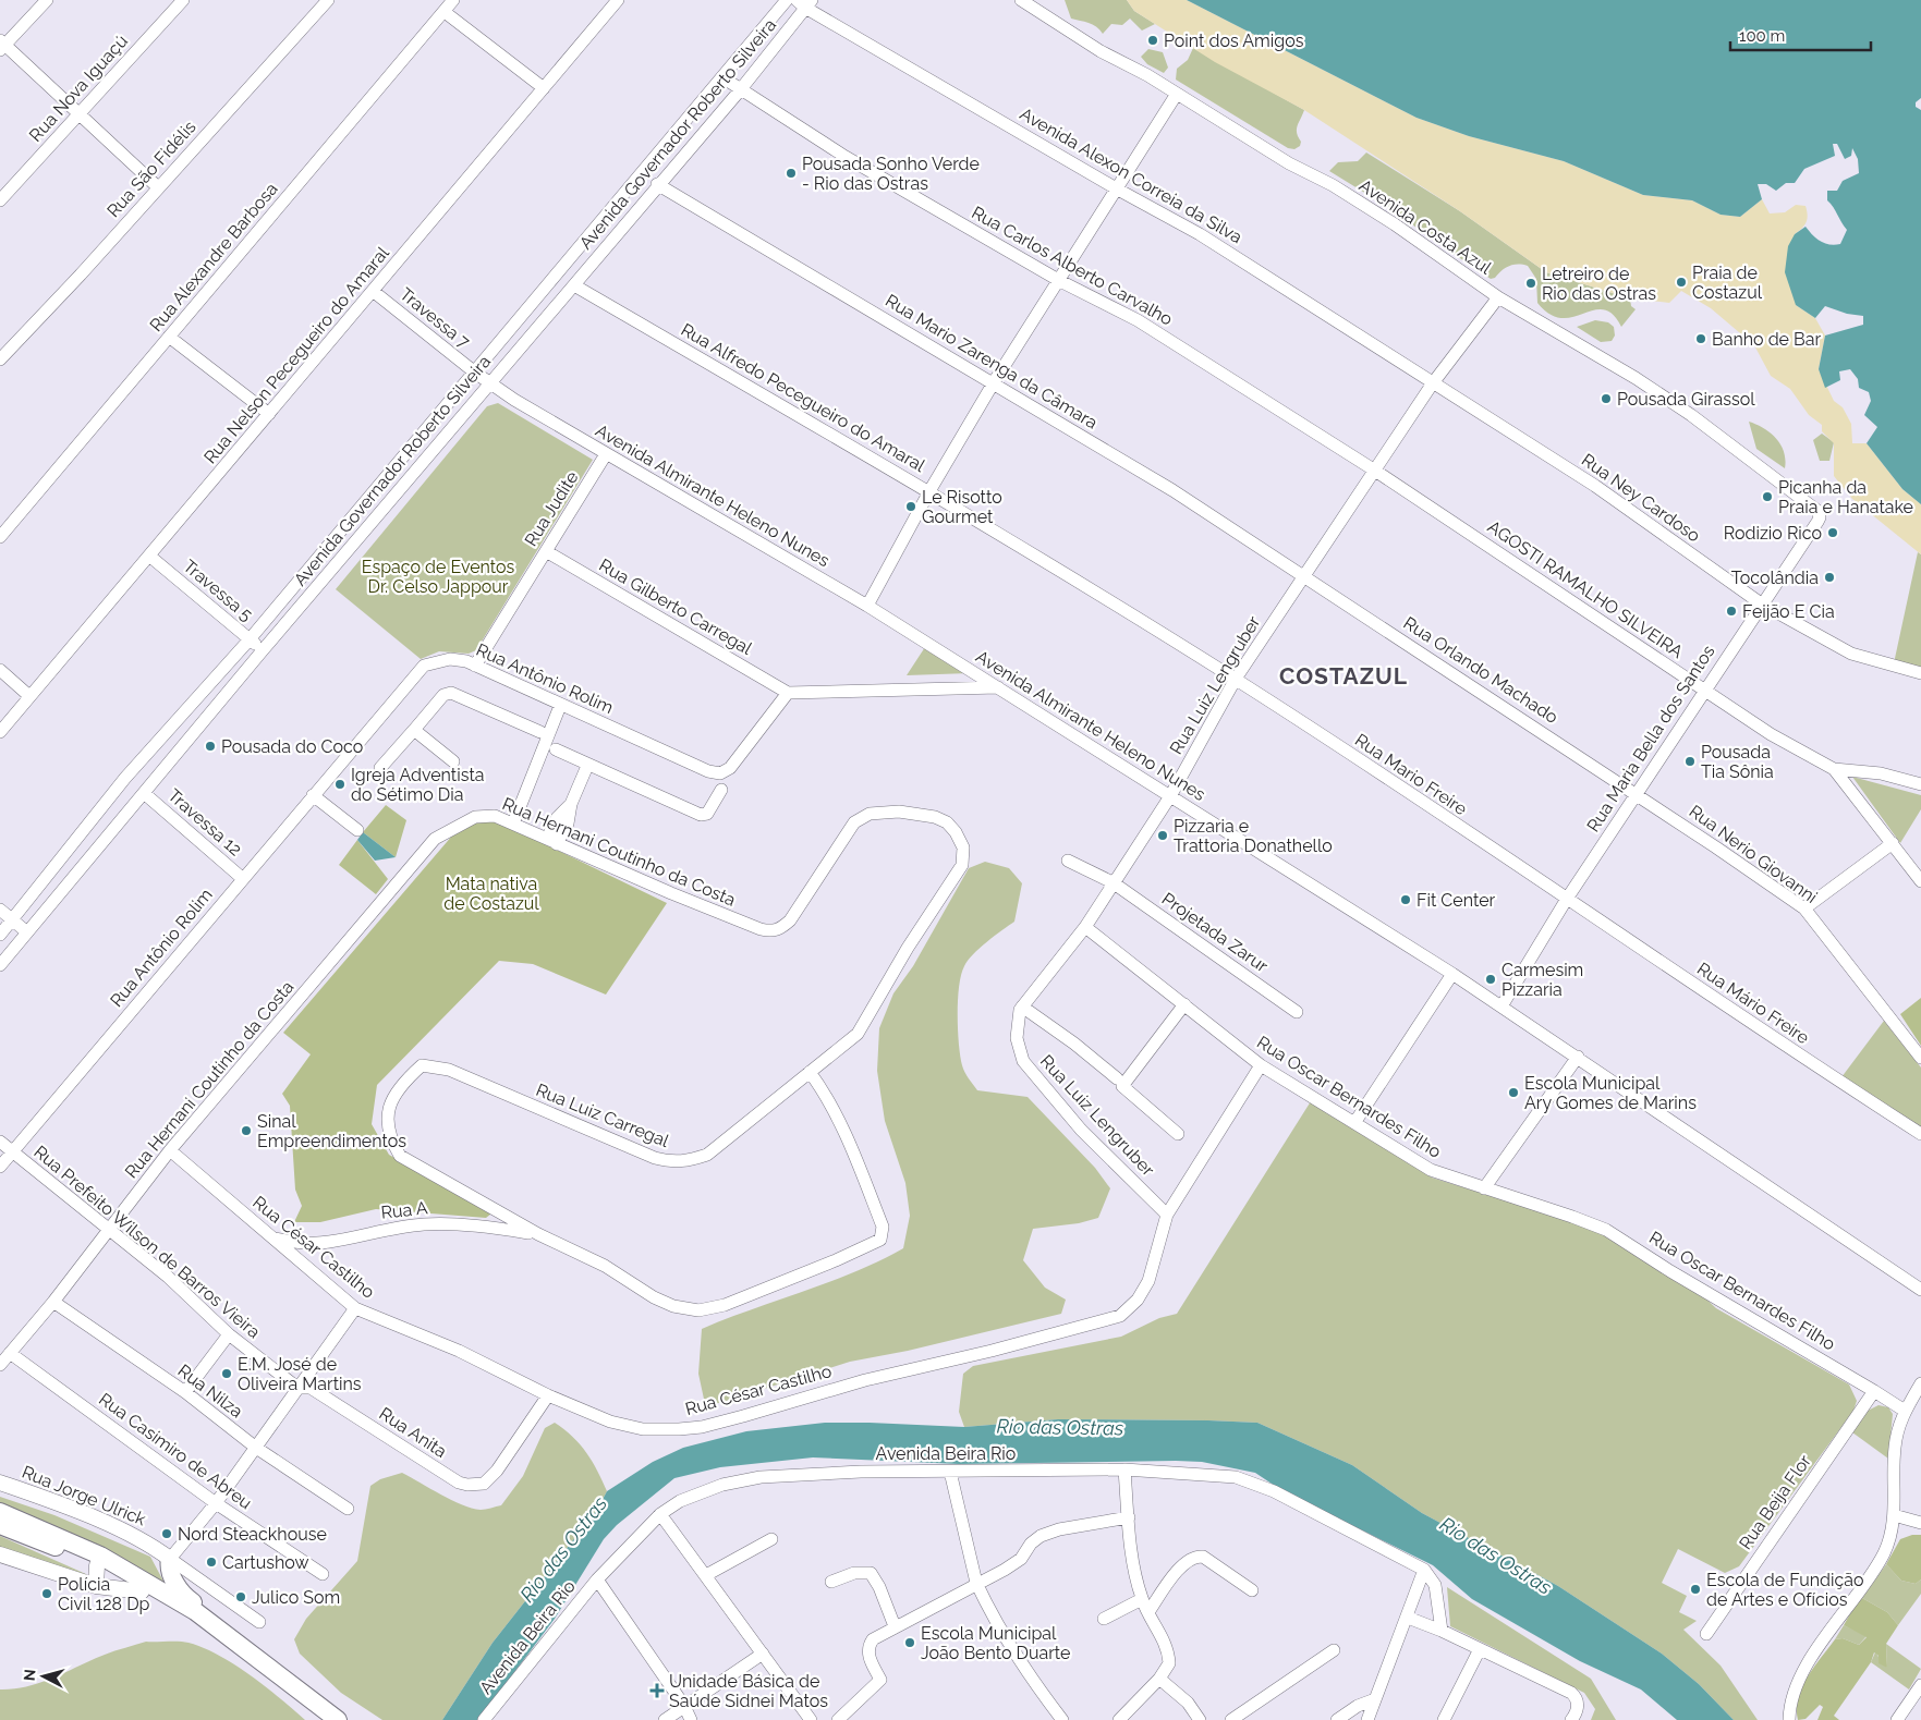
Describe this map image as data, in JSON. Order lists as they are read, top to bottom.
{
  "streets": {
    "main road": ["Rua Jorge Ulrick"],
    "street": [
      "Rua Nova Iguaçú",
      "Avenida Governador Roberto Silveira",
      "Rua São Fidélis",
      "Avenida Alexon Correia da Silva",
      "Avenida Costa Azul",
      "Rua Alexandre Barbosa",
      "Rua Carlos Alberto Carvalho",
      "Travessa 7",
      "Rua Nelson Pecegueiro do Amaral",
      "Rua Mario Zarenga da Câmara",
      "Rua Alfredo Pecegueiro do Amaral",
      "Avenida Almirante Heleno Nunes",
      "Rua Ney Cardoso",
      "Rua Judite",
      "AGOSTI RAMALHO SILVEIRA",
      "Travessa 5",
      "Rua Gilberto Carregal",
      "Rua Orlando Machado",
      "Rua Antônio Rolim",
      "Rua Luiz Lengruber",
      "Rua Maria Bella dos Santos",
      "Rua Mario Freire",
      "Travessa 12",
      "Rua Hernani Coutinho da Costa",
      "Rua Nerio Giovanni",
      "Projetada Zarur",
      "Rua Mário Freire",
      "Rua Oscar Bernardes Filho",
      "Rua Luiz Carregal",
      "Rua A",
      "Rua Prefeito Wilson de Barros Vieira",
      "Rua César Castilho",
      "Rua Nilza",
      "Rua Anita",
      "Rua Casimiro de Abreu",
      "Avenida Beira Rio",
      "Rua Beija Flor"
    ]
  },
  "crossings": [
    ["Avenida Governador Roberto Silveira", "Avenida Alexon Correia da Silva"],
    ["Avenida Governador Roberto Silveira", "Rua Carlos Alberto Carvalho"],
    ["Avenida Governador Roberto Silveira", "Travessa 7"],
    ["Avenida Governador Roberto Silveira", "Rua Mario Zarenga da Câmara"],
    ["Avenida Governador Roberto Silveira", "Rua Alfredo Pecegueiro do Amaral"],
    ["Avenida Governador Roberto Silveira", "Avenida Almirante Heleno Nunes"],
    ["Avenida Governador Roberto Silveira", "Travessa 5"],
    ["Avenida Governador Roberto Silveira", "Travessa 12"],
    ["Avenida Alexon Correia da Silva", "Rua Ney Cardoso"],
    ["Avenida Alexon Correia da Silva", "Rua Luiz Lengruber"],
    ["Avenida Costa Azul", "Rua Luiz Lengruber"],
    ["Avenida Costa Azul", "Rua Maria Bella dos Santos"],
    ["Rua Carlos Alberto Carvalho", "AGOSTI RAMALHO SILVEIRA"],
    ["Rua Carlos Alberto Carvalho", "Rua Luiz Lengruber"],
    ["Travessa 7", "Rua Nelson Pecegueiro do Amaral"],
    ["Travessa 7", "Avenida Almirante Heleno Nunes"],
    ["Rua Nelson Pecegueiro do Amaral", "Travessa 5"],
    ["Rua Mario Zarenga da Câmara", "Rua Orlando Machado"],
    ["Rua Mario Zarenga da Câmara", "Rua Luiz Lengruber"],
    ["Rua Alfredo Pecegueiro do Amaral", "Rua Luiz Lengruber"],
    ["Rua Alfredo Pecegueiro do Amaral", "Rua Mario Freire"],
    ["Avenida Almirante Heleno Nunes", "Rua Judite"],
    ["Avenida Almirante Heleno Nunes", "Rua Luiz Lengruber"],
    ["Avenida Almirante Heleno Nunes", "Rua Maria Bella dos Santos"],
    ["Rua Ney Cardoso", "Rua Luiz Lengruber"],
    ["Rua Ney Cardoso", "Rua Maria Bella dos Santos"],
    ["Rua Judite", "Rua Gilberto Carregal"],
    ["Rua Judite", "Rua Antônio Rolim"],
    ["AGOSTI RAMALHO SILVEIRA", "Rua Luiz Lengruber"],
    ["AGOSTI RAMALHO SILVEIRA", "Rua Maria Bella dos Santos"],
    ["Rua Gilberto Carregal", "Rua Antônio Rolim"],
    ["Rua Orlando Machado", "Rua Luiz Lengruber"],
    ["Rua Orlando Machado", "Rua Maria Bella dos Santos"],
    ["Rua Orlando Machado", "Rua Nerio Giovanni"],
    ["Rua Antônio Rolim", "Travessa 12"],
    ["Rua Antônio Rolim", "Rua Prefeito Wilson de Barros Vieira"],
    ["Rua Luiz Lengruber", "Rua Mario Freire"],
    ["Rua Luiz Lengruber", "Projetada Zarur"],
    ["Rua Luiz Lengruber", "Rua Oscar Bernardes Filho"],
    ["Rua Luiz Lengruber", "Rua César Castilho"],
    ["Rua Maria Bella dos Santos", "Rua Mario Freire"],
    ["Rua Maria Bella dos Santos", "Rua Nerio Giovanni"],
    ["Rua Maria Bella dos Santos", "Rua Mário Freire"],
    ["Rua Mario Freire", "Rua Mário Freire"],
    ["Rua Hernani Coutinho da Costa", "Rua Luiz Carregal"],
    ["Rua Hernani Coutinho da Costa", "Rua Prefeito Wilson de Barros Vieira"],
    ["Rua Hernani Coutinho da Costa", "Rua César Castilho"],
    ["Rua Hernani Coutinho da Costa", "Rua Nilza"],
    ["Rua Hernani Coutinho da Costa", "Rua Casimiro de Abreu"],
    ["Rua Oscar Bernardes Filho", "Rua César Castilho"],
    ["Rua Oscar Bernardes Filho", "Rua Beija Flor"],
    ["Rua Luiz Carregal", "Rua A"],
    ["Rua A", "Rua César Castilho"],
    ["Rua Prefeito Wilson de Barros Vieira", "Rua Anita"],
    ["Rua César Castilho", "Rua Anita"]
  ],
  "districts": ["COSTAZUL"],
  "water": ["Rio das Ostras"],
  "parks": ["Espaço de Eventos Dr. Celso Jappour", "Mata nativa de Costazul"],
  "places": {
    "other": [
      "Point dos Amigos",
      "Pousada Sonho Verde - Rio das Ostras",
      "Praia de Costazul",
      "Letreiro de Rio das Ostras",
      "Banho de Bar",
      "Pousada Girassol",
      "Picanha da Praia e Hanatake",
      "Le Risotto Gourmet",
      "Rodizio Rico",
      "Tocolândia",
      "Feijão E Cia",
      "Pousada do Coco",
      "Pousada Tia Sônia",
      "Igreja Adventista do Sétimo Dia",
      "Pizzaria e Trattoria Donathello",
      "Fit Center",
      "Carmesim Pizzaria",
      "Escola Municipal Ary Gomes de Marins",
      "Sinal Empreendimentos",
      "E.M. José de Oliveira Martins",
      "Nord Steackhouse",
      "Cartushow",
      "Escola de Fundição de Artes e Ofícios",
      "Polícia Civil 128 Dp",
      "Julico Som",
      "Escola Municipal João Bento Duarte"
    ],
    "health": ["Unidade Básica de Saúde Sidnei Matos"]
  },
  "scale_bar": "100 m",
  "north": "left"
}
